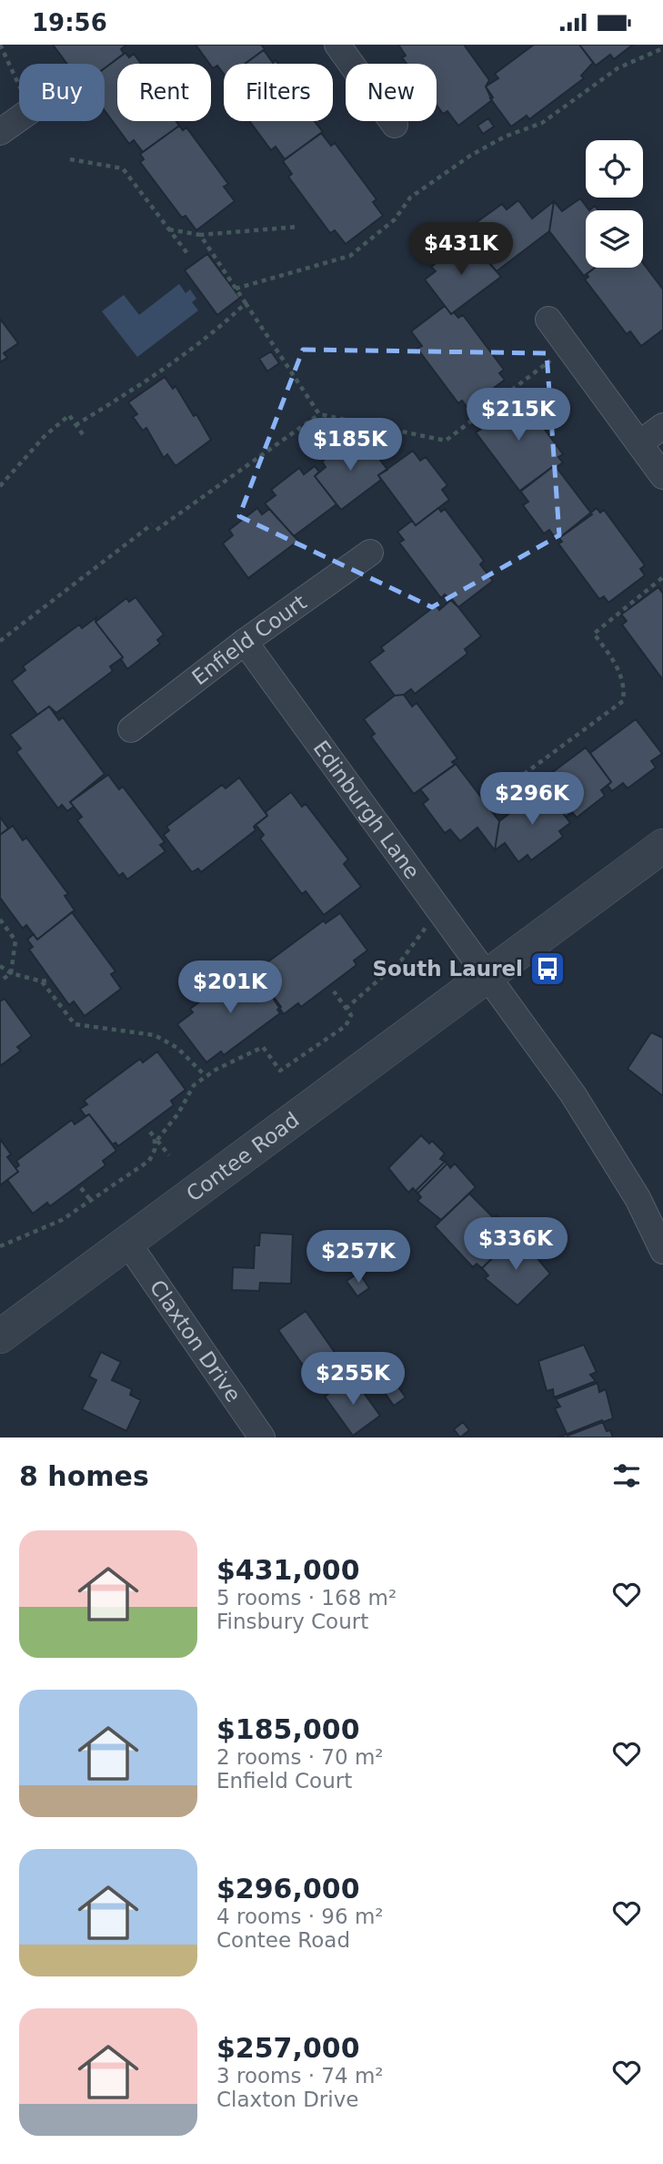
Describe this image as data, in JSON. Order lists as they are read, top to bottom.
{
  "streets": {
    "street": [
      "Enfield Court",
      "Edinburgh Lane",
      "Contee Road",
      "Claxton Drive"
    ]
  },
  "crossings": [
    ["Enfield Court", "Edinburgh Lane"],
    ["Edinburgh Lane", "Contee Road"],
    ["Contee Road", "Claxton Drive"]
  ],
  "places": {
    "bus stop": ["South Laurel"]
  },
  "page": {
    "status": "19:56",
    "chip": [
      "Buy",
      "Rent",
      "Filters",
      "New"
    ],
    "price": [
      "$431K",
      "$215K",
      "$185K",
      "$296K",
      "$201K",
      "$336K",
      "$257K",
      "$255K"
    ],
    "heading": "8 homes",
    "list": [
      {
        "name": "$431,000",
        "note": "5 rooms · 168 m² · Finsbury Court"
      },
      {
        "name": "$185,000",
        "note": "2 rooms · 70 m² · Enfield Court"
      },
      {
        "name": "$296,000",
        "note": "4 rooms · 96 m² · Contee Road"
      },
      {
        "name": "$257,000",
        "note": "3 rooms · 74 m² · Claxton Drive"
      }
    ]
  }
}
